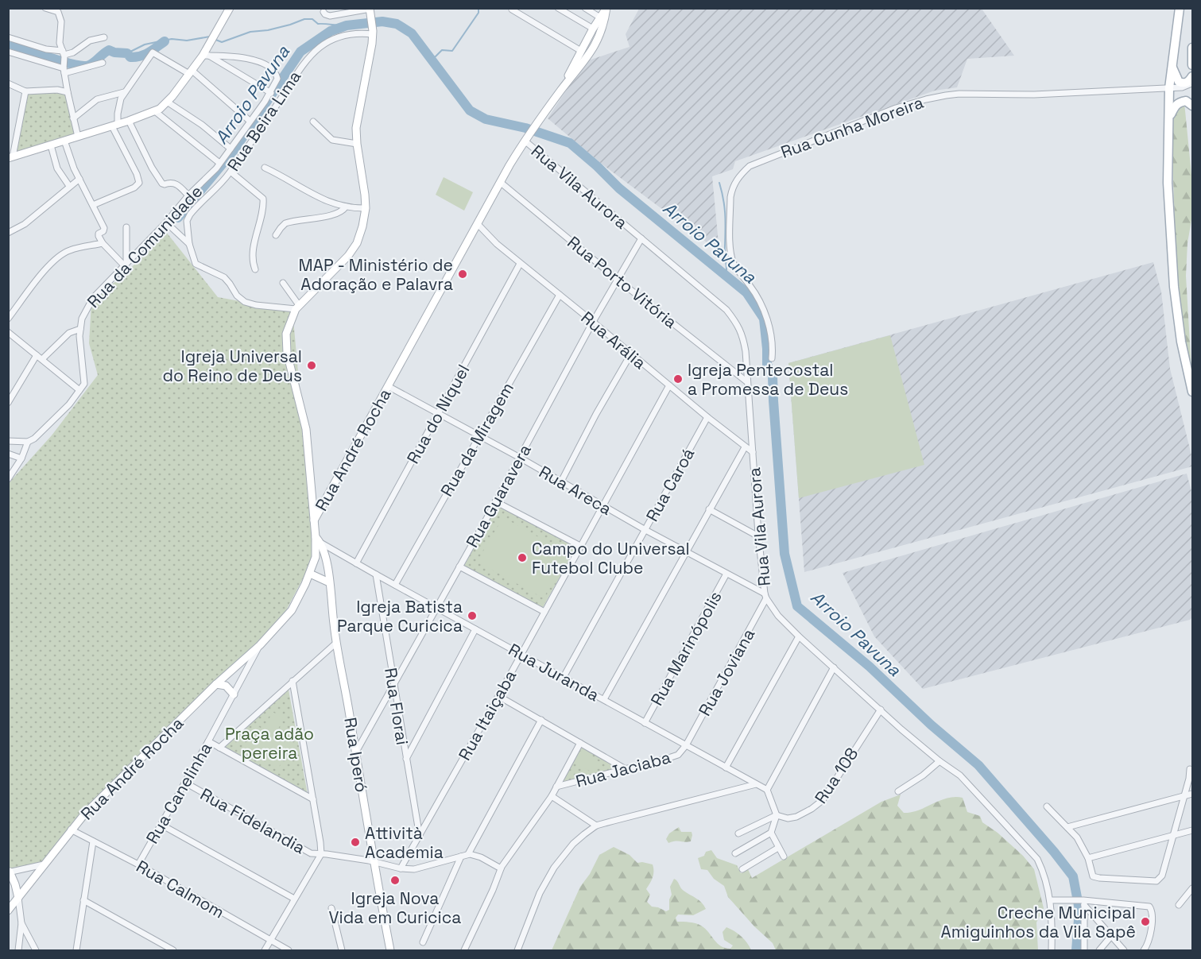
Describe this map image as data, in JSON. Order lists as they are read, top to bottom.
{
  "streets": {
    "main road": ["Rua André Rocha", "Rua Juranda", "Rua Iperó"],
    "street": [
      "Rua Beira Lima",
      "Rua Cunha Moreira",
      "Rua Vila Aurora",
      "Rua da Comunidade",
      "Rua Porto Vitória",
      "Rua Arália",
      "Rua do Níquel",
      "Rua da Miragem",
      "Rua Caroá",
      "Rua Areca",
      "Rua Guaravera",
      "Rua Marinópolis",
      "Rua Joviana",
      "Rua Florai",
      "Rua Itaiçaba",
      "Rua Jaciaba",
      "Rua 108",
      "Rua Canelinha",
      "Rua Fidelandia",
      "Rua Calmom"
    ]
  },
  "crossings": [
    ["Rua Vila Aurora", "Rua Porto Vitória"],
    ["Rua Vila Aurora", "Rua Arália"],
    ["Rua Vila Aurora", "Rua André Rocha"],
    ["Rua Vila Aurora", "Rua Areca"],
    ["Rua Vila Aurora", "Rua Guaravera"],
    ["Rua Vila Aurora", "Rua Joviana"],
    ["Rua Vila Aurora", "Rua 108"],
    ["Rua Porto Vitória", "Rua André Rocha"],
    ["Rua Porto Vitória", "Rua Guaravera"],
    ["Rua Arália", "Rua do Níquel"],
    ["Rua Arália", "Rua da Miragem"],
    ["Rua Arália", "Rua André Rocha"],
    ["Rua Arália", "Rua Caroá"],
    ["Rua Arália", "Rua Guaravera"],
    ["Rua Arália", "Rua Itaiçaba"],
    ["Rua do Níquel", "Rua Areca"],
    ["Rua do Níquel", "Rua Juranda"],
    ["Rua da Miragem", "Rua Areca"],
    ["Rua da Miragem", "Rua Juranda"],
    ["Rua André Rocha", "Rua Areca"],
    ["Rua André Rocha", "Rua Juranda"],
    ["Rua André Rocha", "Rua Canelinha"],
    ["Rua André Rocha", "Rua Calmom"],
    ["Rua Caroá", "Rua Areca"],
    ["Rua Caroá", "Rua Juranda"],
    ["Rua Areca", "Rua Guaravera"],
    ["Rua Areca", "Rua Marinópolis"],
    ["Rua Areca", "Rua Joviana"],
    ["Rua Areca", "Rua Itaiçaba"],
    ["Rua Guaravera", "Rua Juranda"],
    ["Rua Guaravera", "Rua Florai"],
    ["Rua Guaravera", "Rua Iperó"],
    ["Rua Marinópolis", "Rua Juranda"],
    ["Rua Juranda", "Rua Joviana"],
    ["Rua Juranda", "Rua Florai"],
    ["Rua Juranda", "Rua Itaiçaba"],
    ["Rua Juranda", "Rua Iperó"],
    ["Rua Juranda", "Rua Jaciaba"],
    ["Rua Joviana", "Rua Jaciaba"],
    ["Rua Florai", "Rua Itaiçaba"],
    ["Rua Itaiçaba", "Rua Fidelandia"],
    ["Rua Iperó", "Rua Fidelandia"],
    ["Rua Canelinha", "Rua Fidelandia"],
    ["Rua Canelinha", "Rua Calmom"]
  ],
  "water": ["Arroio Pavuna"],
  "parks": ["Praça adão pereira"],
  "places": [
    "MAP - Ministério de Adoração e Palavra",
    "Igreja Universal do Reino de Deus",
    "Igreja Pentecostal a Promessa de Deus",
    "Campo do Universal Futebol Clube",
    "Igreja Batista Parque Curicica",
    "Attività Academia",
    "Igreja Nova Vida em Curicica",
    "Creche Municipal Amiguinhos da Vila Sapê"
  ]
}
